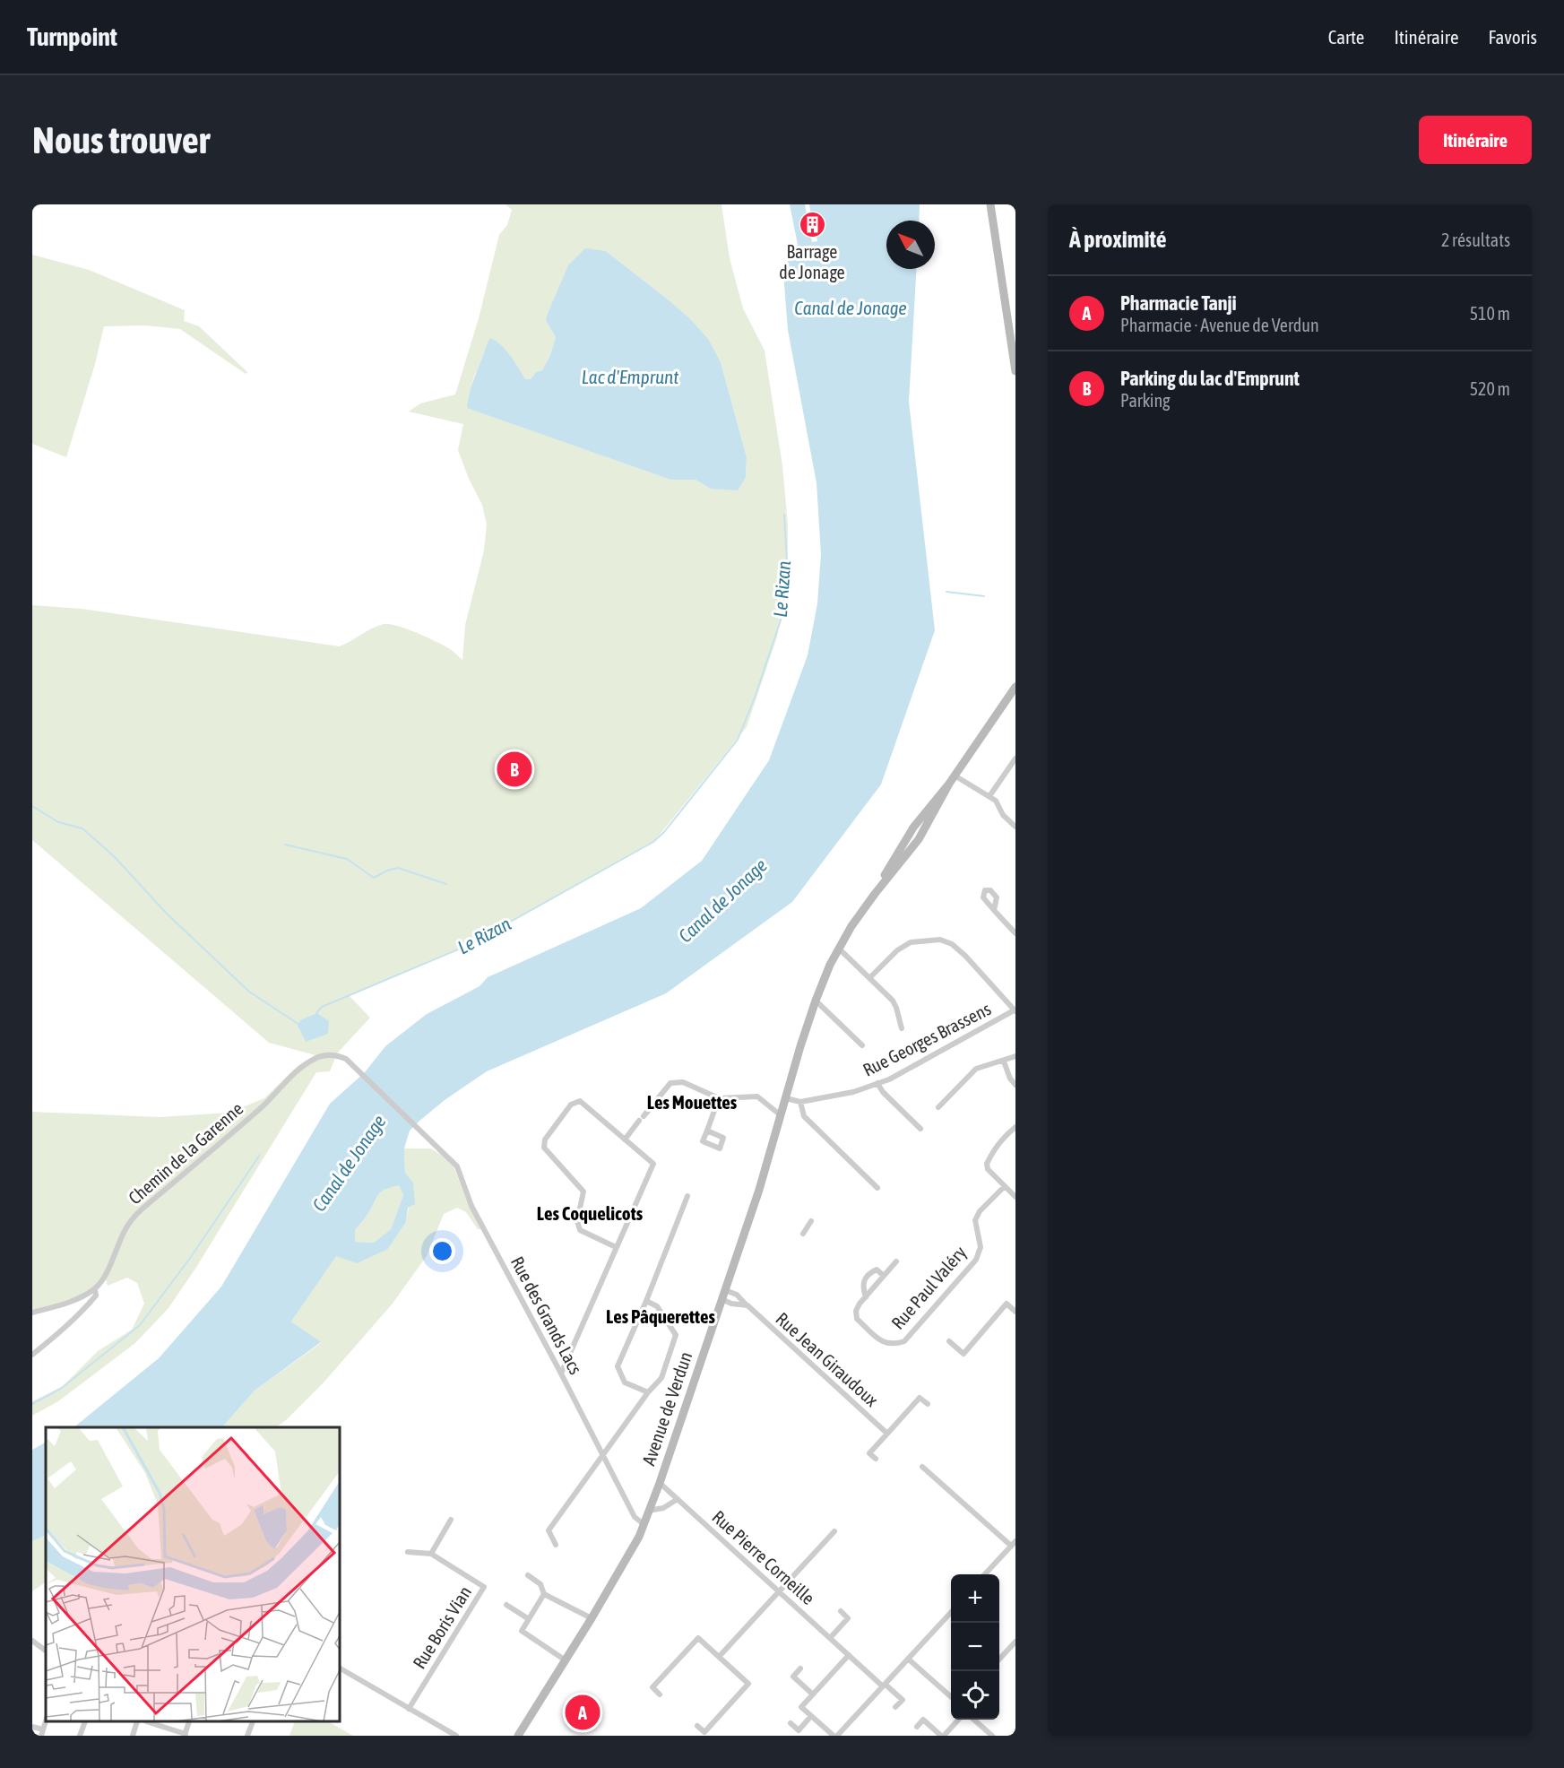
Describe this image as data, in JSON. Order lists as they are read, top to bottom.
{
  "streets": {
    "main road": ["Avenue de Verdun"],
    "street": [
      "Rue Georges Brassens",
      "Chemin de la Garenne",
      "Rue Paul Valéry",
      "Rue des Grands Lacs",
      "Rue Jean Giraudoux",
      "Rue Pierre Corneille",
      "Rue Boris Vian"
    ]
  },
  "crossings": [
    ["Rue Georges Brassens", "Avenue de Verdun"],
    ["Chemin de la Garenne", "Rue des Grands Lacs"],
    ["Rue des Grands Lacs", "Avenue de Verdun"],
    ["Rue Jean Giraudoux", "Avenue de Verdun"],
    ["Avenue de Verdun", "Rue Pierre Corneille"]
  ],
  "districts": ["Les Mouettes", "Les Coquelicots", "Les Pâquerettes"],
  "water": ["Canal de Jonage", "Lac d'Emprunt", "Le Rizan"],
  "places": {
    "building": ["Barrage de Jonage"]
  },
  "north": "top left",
  "page": {
    "header": "Turnpoint",
    "nav": ["Carte", "Itinéraire", "Favoris"],
    "buttons": "Itinéraire",
    "title": "Nous trouver",
    "heading": ["À proximité", "2 résultats"],
    "list": [
      {
        "mark": "A",
        "name": "Pharmacie Tanji",
        "note": "Pharmacie · Avenue de Verdun",
        "value": "510 m"
      },
      {
        "mark": "B",
        "name": "Parking du lac d'Emprunt",
        "note": "Parking",
        "value": "520 m"
      }
    ],
    "pins": ["B", "A"],
    "map_buttons": ["+", "−"]
  }
}
